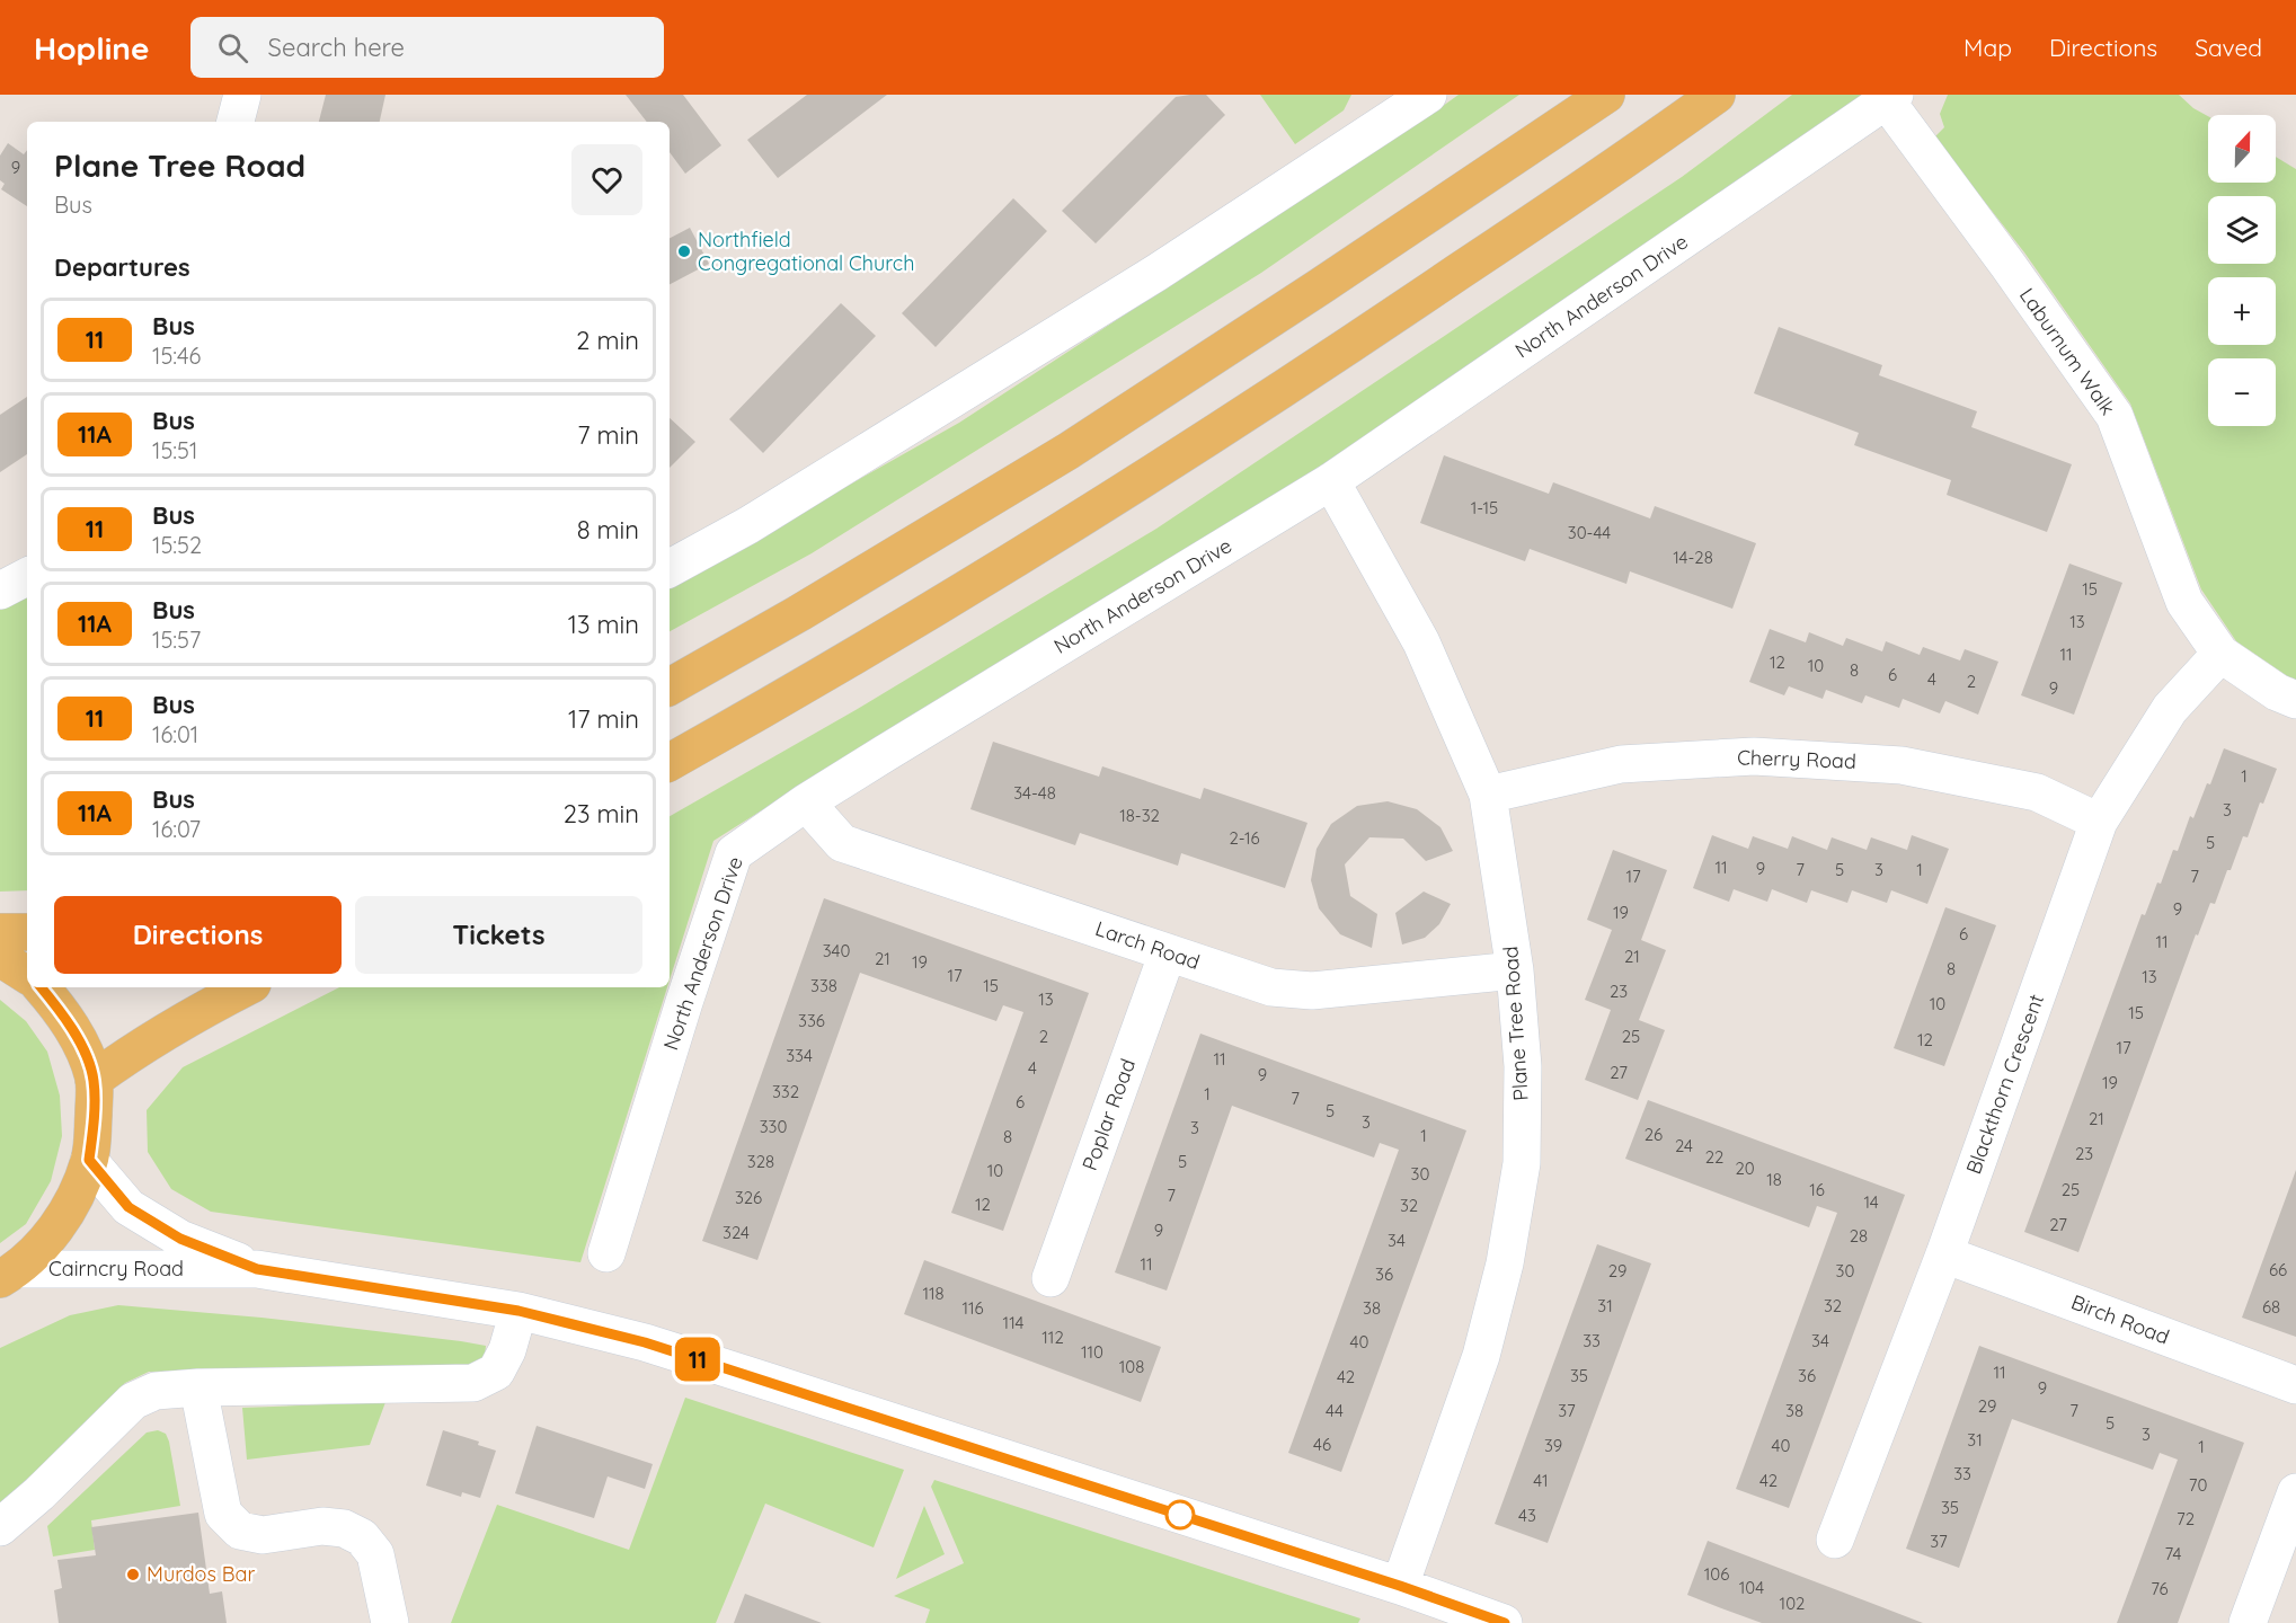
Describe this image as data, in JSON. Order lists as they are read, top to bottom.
{
  "streets": {
    "street": [
      "North Anderson Drive",
      "Laburnum Walk",
      "Cherry Road",
      "Larch Road",
      "Plane Tree Road",
      "Blackthorn Crescent",
      "Poplar Road",
      "Cairncry Road",
      "Birch Road"
    ]
  },
  "crossings": [
    ["North Anderson Drive", "Laburnum Walk"],
    ["North Anderson Drive", "Larch Road"],
    ["North Anderson Drive", "Plane Tree Road"],
    ["Laburnum Walk", "Blackthorn Crescent"],
    ["Cherry Road", "Plane Tree Road"],
    ["Cherry Road", "Blackthorn Crescent"],
    ["Larch Road", "Plane Tree Road"],
    ["Larch Road", "Poplar Road"],
    ["Plane Tree Road", "Cairncry Road"],
    ["Blackthorn Crescent", "Birch Road"]
  ],
  "places": ["Northfield Congregational Church", "Murdos Bar"],
  "lines": ["bus line 11"],
  "house_numbers": [
    "9",
    "1-15",
    "30-44",
    "14-28",
    "15",
    "13",
    "11",
    "12",
    "10",
    "8",
    "6",
    "4",
    "2",
    "9",
    "1",
    "34-48",
    "3",
    "18-32",
    "2-16",
    "5",
    "11",
    "9",
    "7",
    "5",
    "3",
    "1",
    "17",
    "7",
    "9",
    "19",
    "6",
    "11",
    "340",
    "21",
    "21",
    "19",
    "8",
    "17",
    "13",
    "338",
    "15",
    "23",
    "13",
    "10",
    "15",
    "336",
    "2",
    "25",
    "12",
    "17",
    "334",
    "11",
    "4",
    "27",
    "9",
    "19",
    "332",
    "1",
    "7",
    "6",
    "5",
    "21",
    "3",
    "330",
    "3",
    "26",
    "1",
    "8",
    "24",
    "23",
    "22",
    "328",
    "5",
    "20",
    "10",
    "30",
    "18",
    "16",
    "25",
    "7",
    "326",
    "14",
    "12",
    "32",
    "27",
    "9",
    "324",
    "28",
    "34",
    "11",
    "66",
    "29",
    "30",
    "36",
    "118",
    "31",
    "32",
    "68",
    "116",
    "38",
    "114",
    "112",
    "33",
    "34",
    "40",
    "110",
    "108",
    "11",
    "35",
    "36",
    "42",
    "9",
    "29",
    "44",
    "37",
    "38",
    "7",
    "5",
    "3",
    "31",
    "46",
    "39",
    "40",
    "1",
    "33",
    "41",
    "42",
    "70",
    "35",
    "43",
    "72",
    "37",
    "74",
    "106",
    "104",
    "76",
    "102"
  ],
  "north": "top",
  "page": {
    "header": "Hopline",
    "search": "Search here",
    "nav": ["Map", "Directions", "Saved"],
    "on_map": "11",
    "map_buttons": ["+", "−"],
    "heading": [
      ["Plane Tree Road", "Bus"],
      "Departures"
    ],
    "list": [
      {
        "mark": "11",
        "name": "Bus",
        "note": "15:46",
        "value": "2 min"
      },
      {
        "mark": "11A",
        "name": "Bus",
        "note": "15:51",
        "value": "7 min"
      },
      {
        "mark": "11",
        "name": "Bus",
        "note": "15:52",
        "value": "8 min"
      },
      {
        "mark": "11A",
        "name": "Bus",
        "note": "15:57",
        "value": "13 min"
      },
      {
        "mark": "11",
        "name": "Bus",
        "note": "16:01",
        "value": "17 min"
      },
      {
        "mark": "11A",
        "name": "Bus",
        "note": "16:07",
        "value": "23 min"
      }
    ],
    "buttons": ["Directions", "Tickets"]
  }
}
